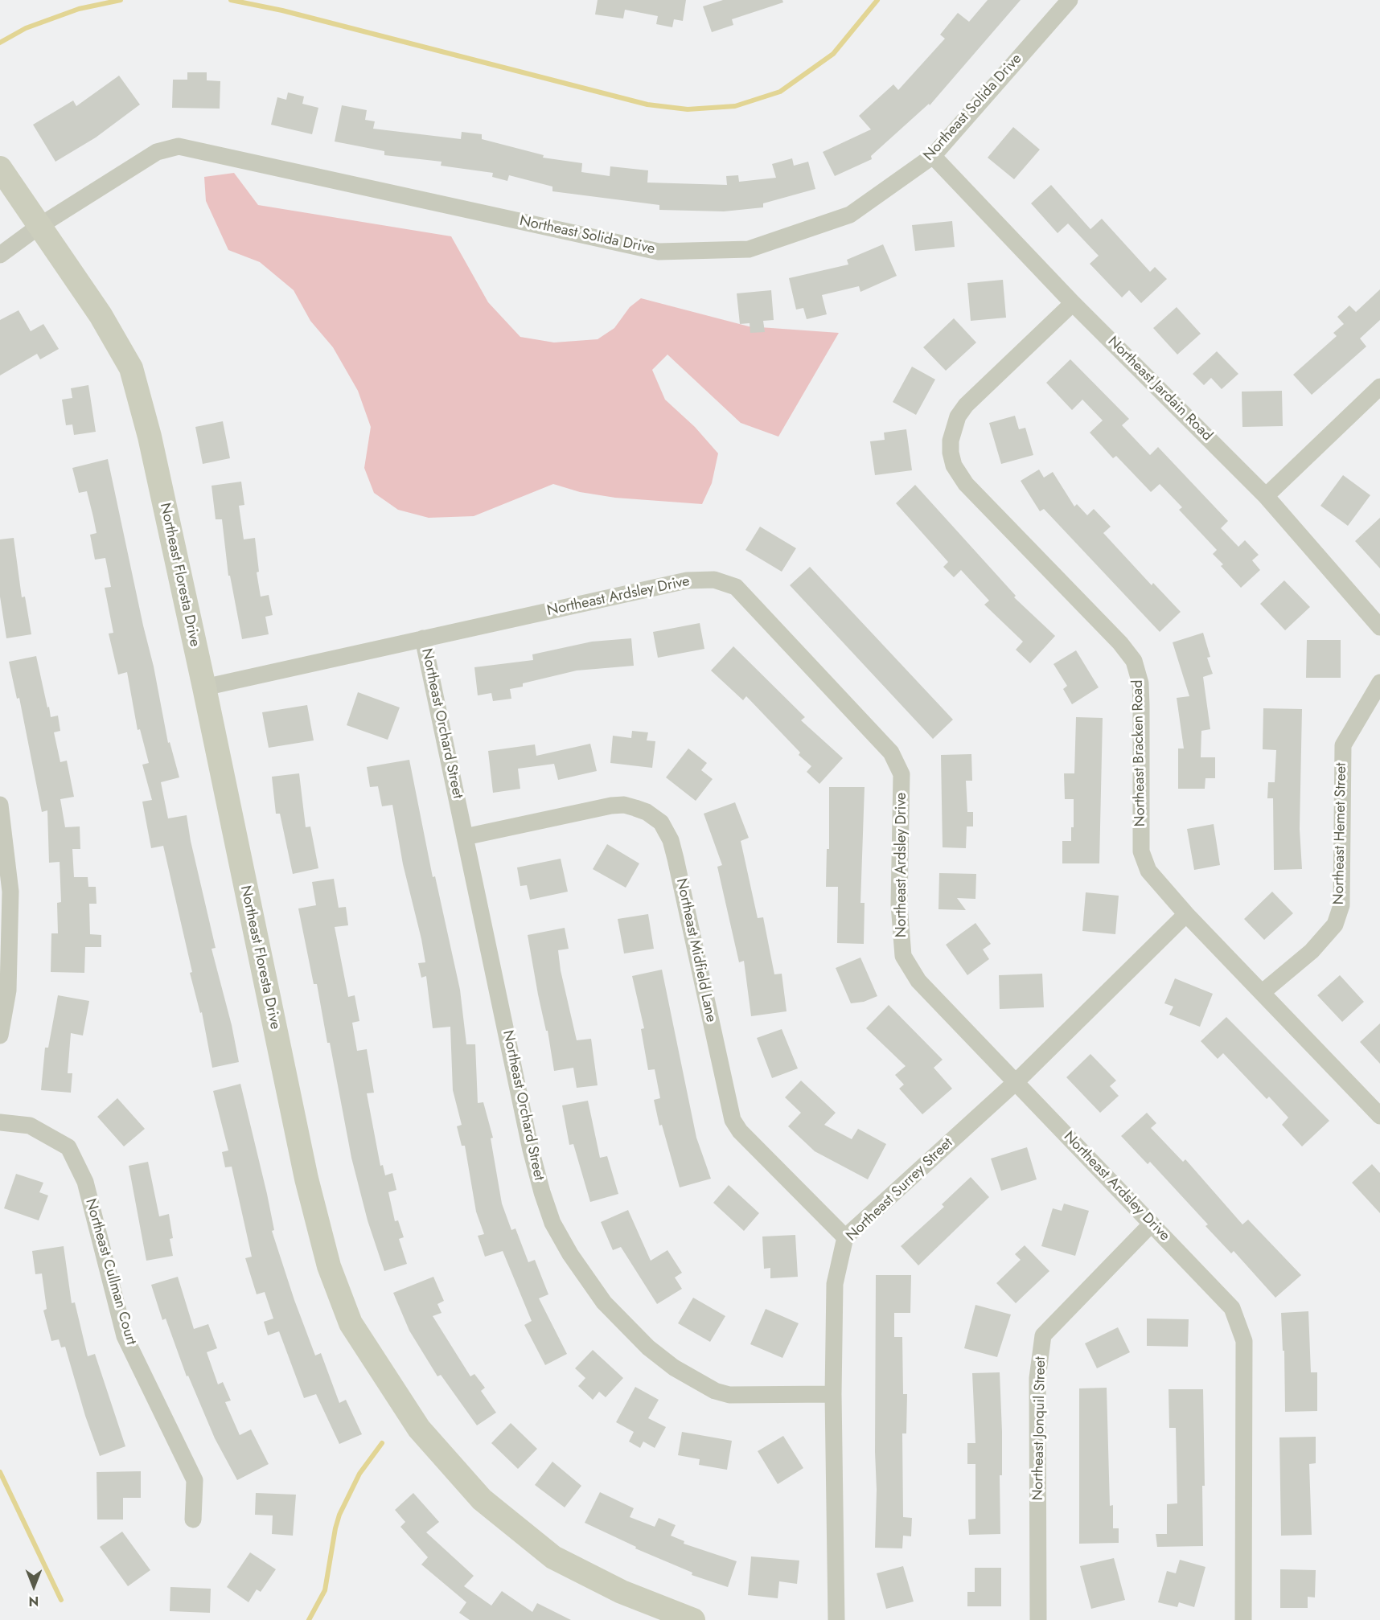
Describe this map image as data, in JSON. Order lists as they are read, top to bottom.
{
  "streets": {
    "street": [
      "Northeast Solida Drive",
      "Northeast Jardain Road",
      "Northeast Floresta Drive",
      "Northeast Ardsley Drive",
      "Northeast Orchard Street",
      "Northeast Bracken Road",
      "Northeast Hemet Street",
      "Northeast Midfield Lane",
      "Northeast Surrey Street",
      "Northeast Cullman Court",
      "Northeast Jonquil Street"
    ]
  },
  "crossings": [
    ["Northeast Solida Drive", "Northeast Jardain Road"],
    ["Northeast Solida Drive", "Northeast Floresta Drive"],
    ["Northeast Jardain Road", "Northeast Bracken Road"],
    ["Northeast Floresta Drive", "Northeast Ardsley Drive"],
    ["Northeast Ardsley Drive", "Northeast Orchard Street"],
    ["Northeast Ardsley Drive", "Northeast Surrey Street"],
    ["Northeast Ardsley Drive", "Northeast Jonquil Street"],
    ["Northeast Orchard Street", "Northeast Midfield Lane"],
    ["Northeast Orchard Street", "Northeast Surrey Street"],
    ["Northeast Bracken Road", "Northeast Hemet Street"],
    ["Northeast Bracken Road", "Northeast Surrey Street"],
    ["Northeast Midfield Lane", "Northeast Surrey Street"]
  ],
  "north": "bottom"
}
